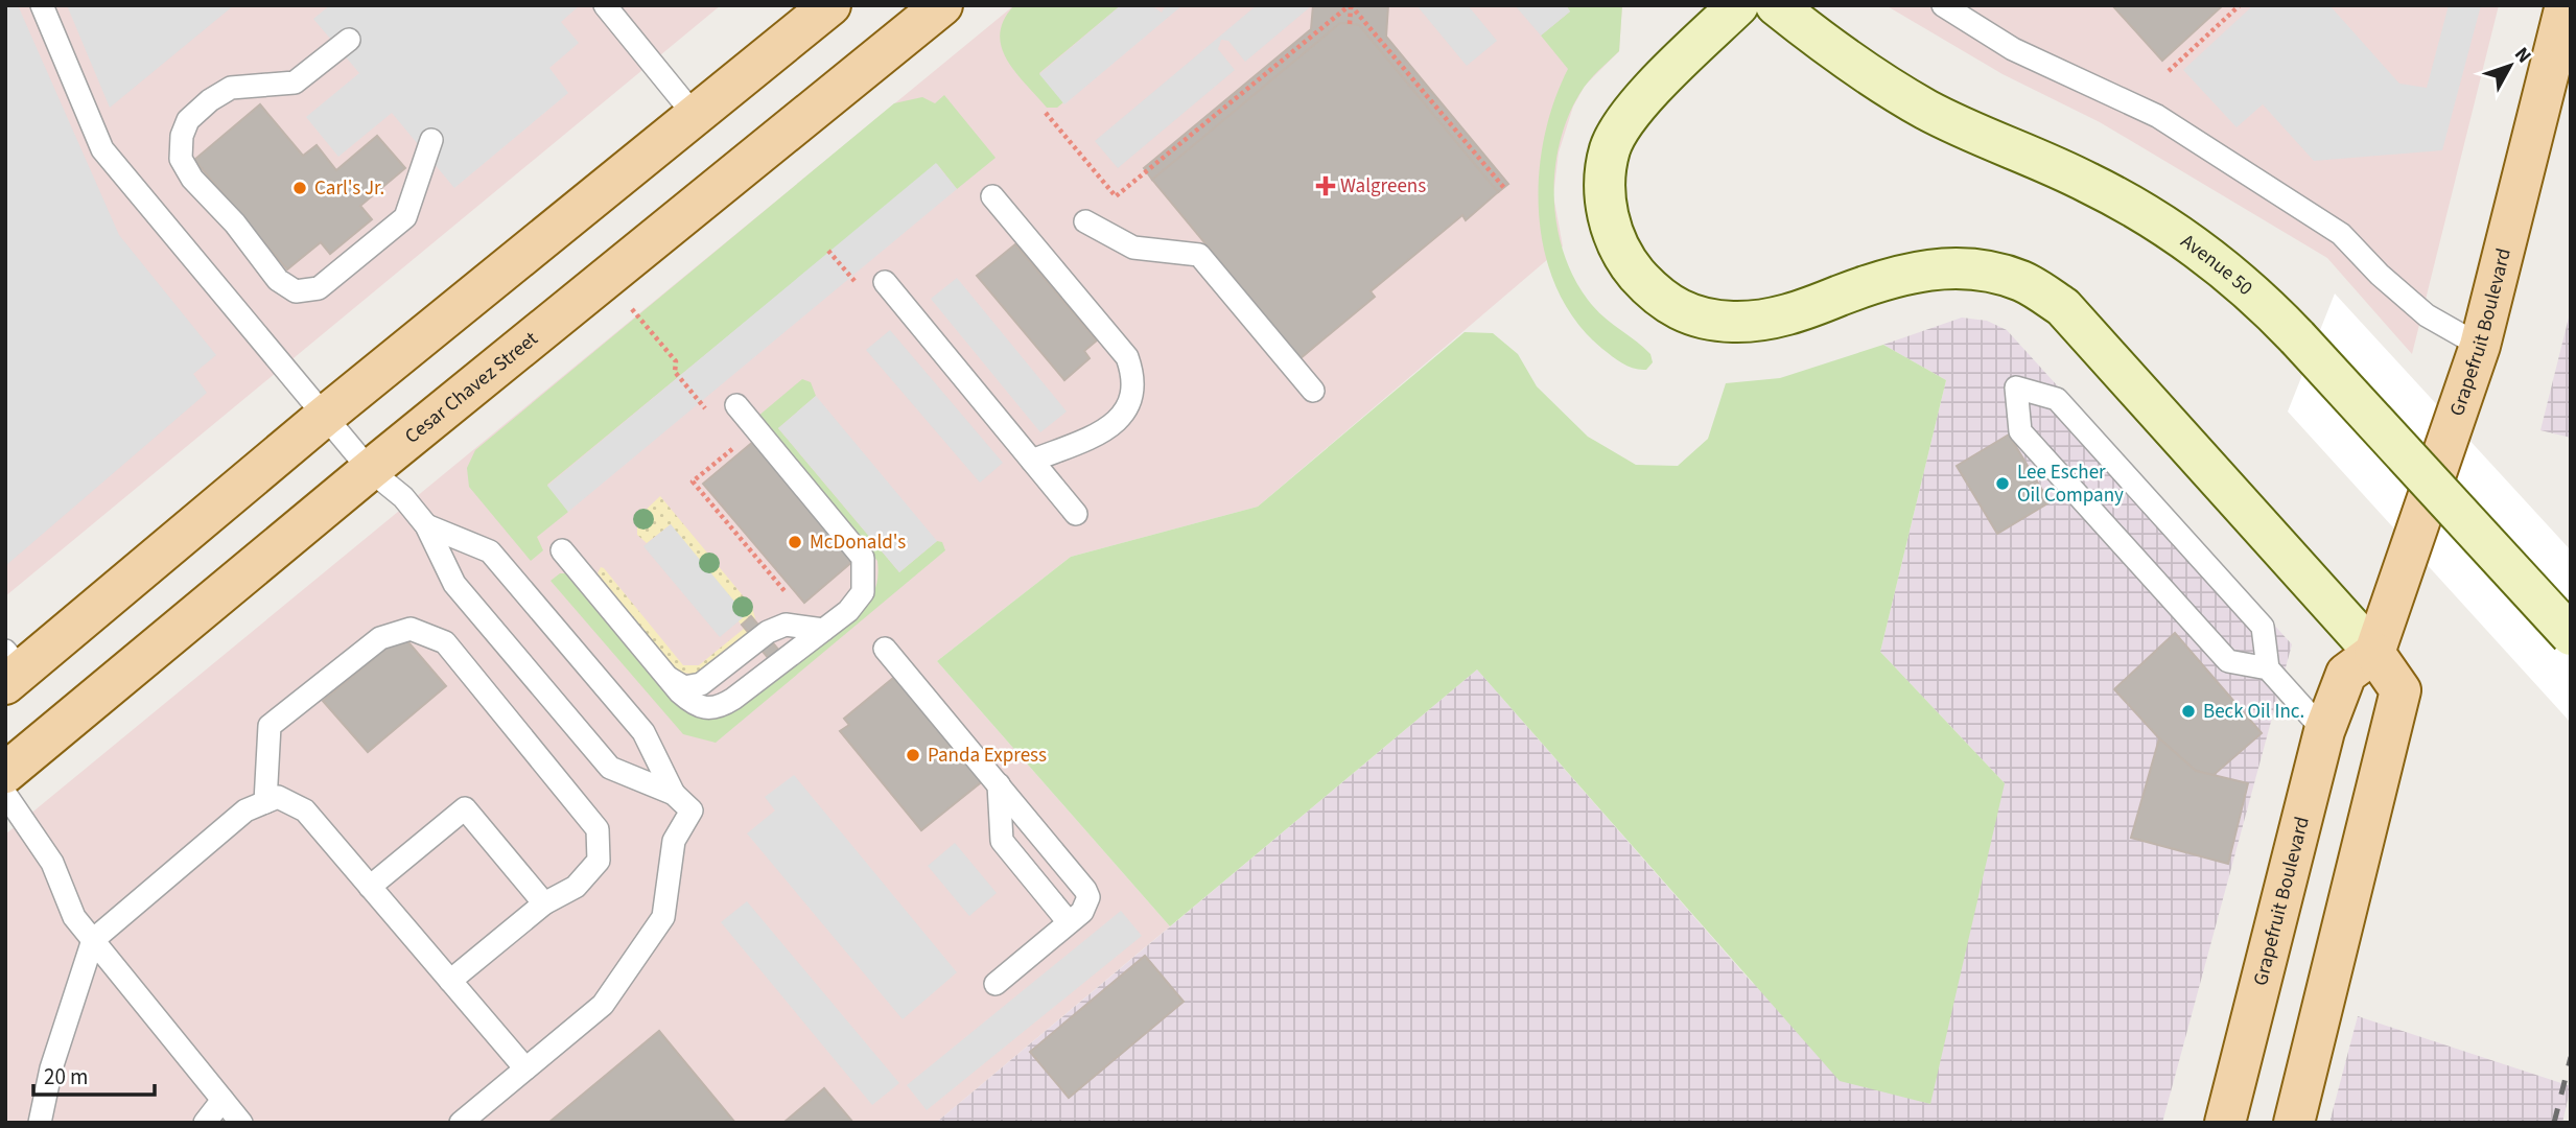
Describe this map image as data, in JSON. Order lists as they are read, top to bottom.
{
  "streets": {
    "main road": ["Avenue 50", "Grapefruit Boulevard", "Cesar Chavez Street"]
  },
  "places": {
    "health": ["Walgreens"],
    "other": [
      "Carl's Jr.",
      "Lee Escher Oil Company",
      "McDonald's",
      "Beck Oil Inc.",
      "Panda Express"
    ]
  },
  "scale_bar": "20 m",
  "north": "top right"
}
